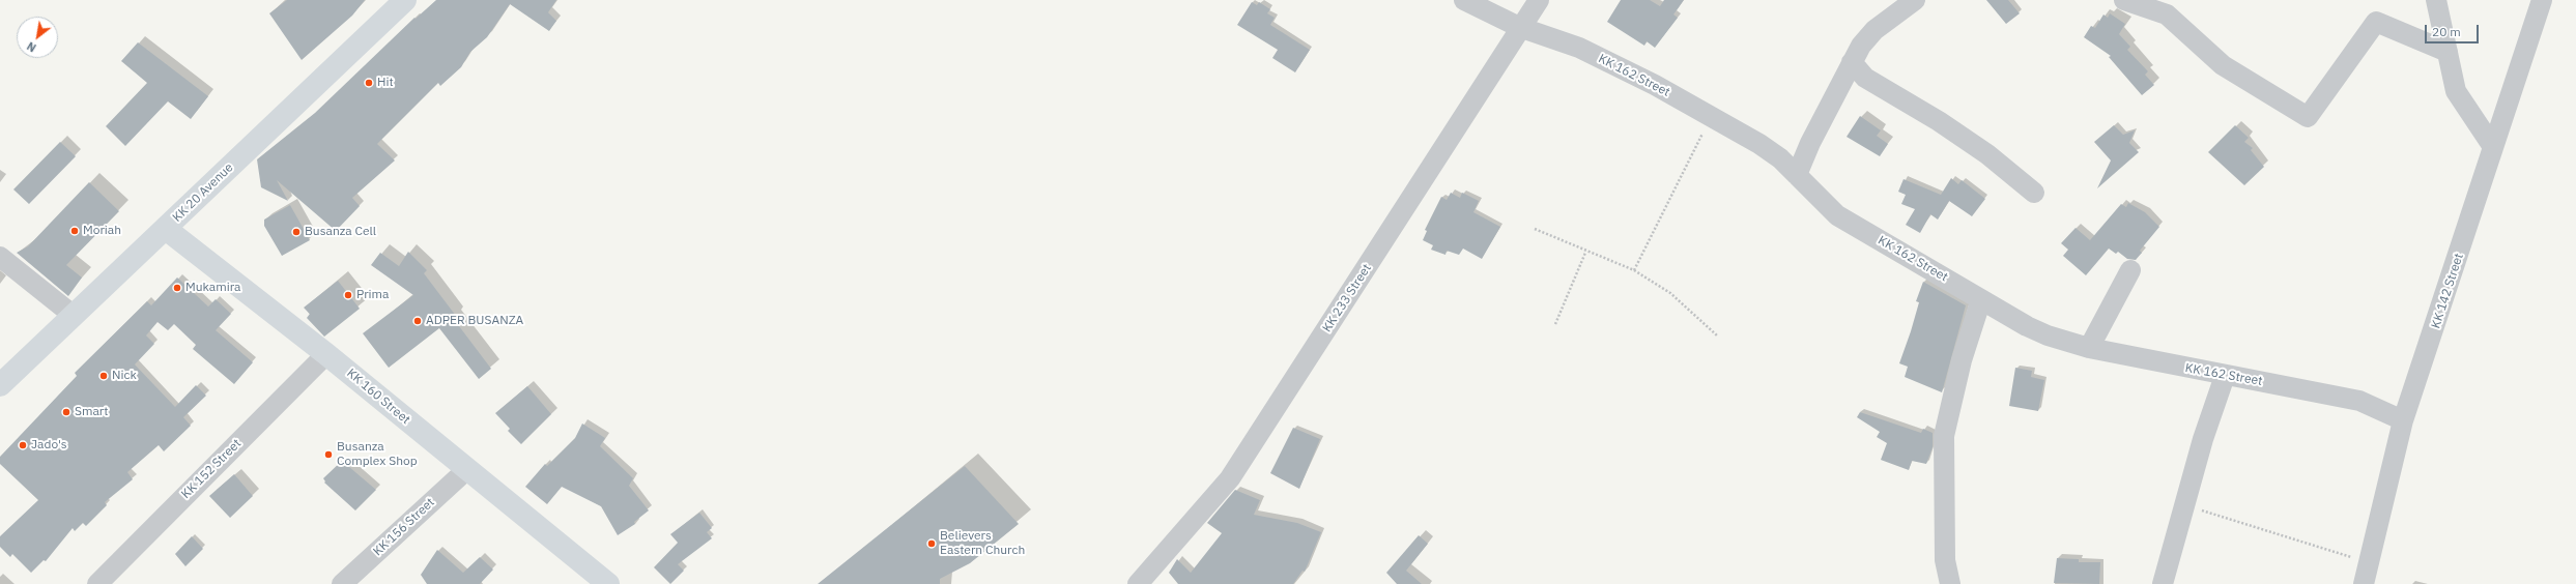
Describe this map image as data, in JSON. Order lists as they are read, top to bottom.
{
  "streets": {
    "main road": ["KK 20 Avenue", "KK 160 Street"],
    "street": [
      "KK 162 Street",
      "KK 142 Street",
      "KK 233 Street",
      "KK 152 Street",
      "KK 156 Street"
    ]
  },
  "crossings": [
    ["KK 162 Street", "KK 142 Street"],
    ["KK 162 Street", "KK 233 Street"],
    ["KK 20 Avenue", "KK 160 Street"],
    ["KK 160 Street", "KK 152 Street"],
    ["KK 160 Street", "KK 156 Street"]
  ],
  "places": [
    "Hit",
    "Moriah",
    "Busanza Cell",
    "Mukamira",
    "Prima",
    "ADPER BUSANZA",
    "Nick",
    "Smart",
    "Jado's",
    "Busanza Complex Shop",
    "Believers Eastern Church"
  ],
  "scale_bar": "20 m",
  "north": "bottom left"
}
